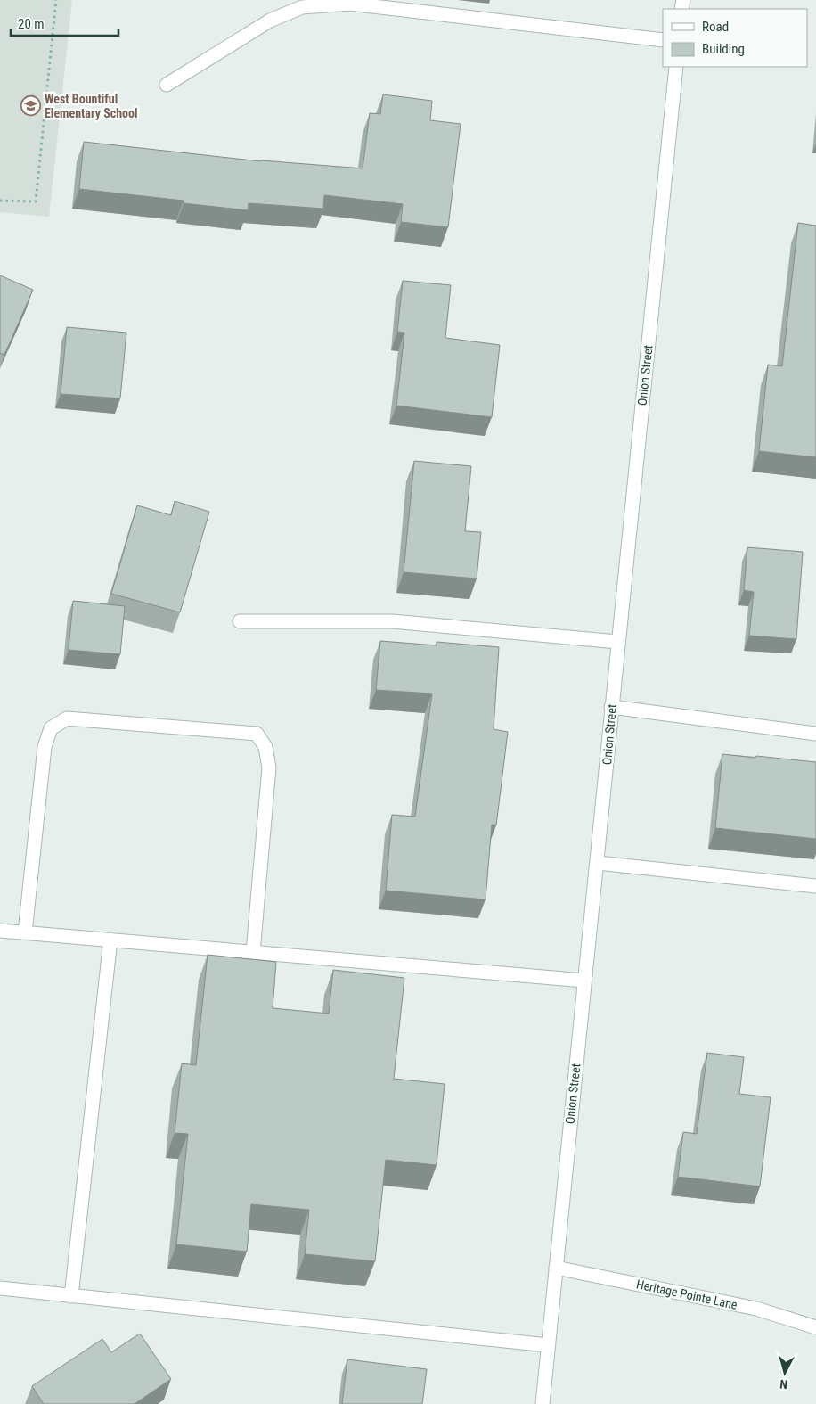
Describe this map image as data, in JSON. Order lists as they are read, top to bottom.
{
  "streets": {
    "street": ["Onion Street", "Heritage Pointe Lane"]
  },
  "crossings": [
    ["Onion Street", "Heritage Pointe Lane"]
  ],
  "places": {
    "school or university": ["West Bountiful Elementary School"]
  },
  "legend": ["Road", "Building"],
  "scale_bar": "20 m",
  "north": "bottom"
}
